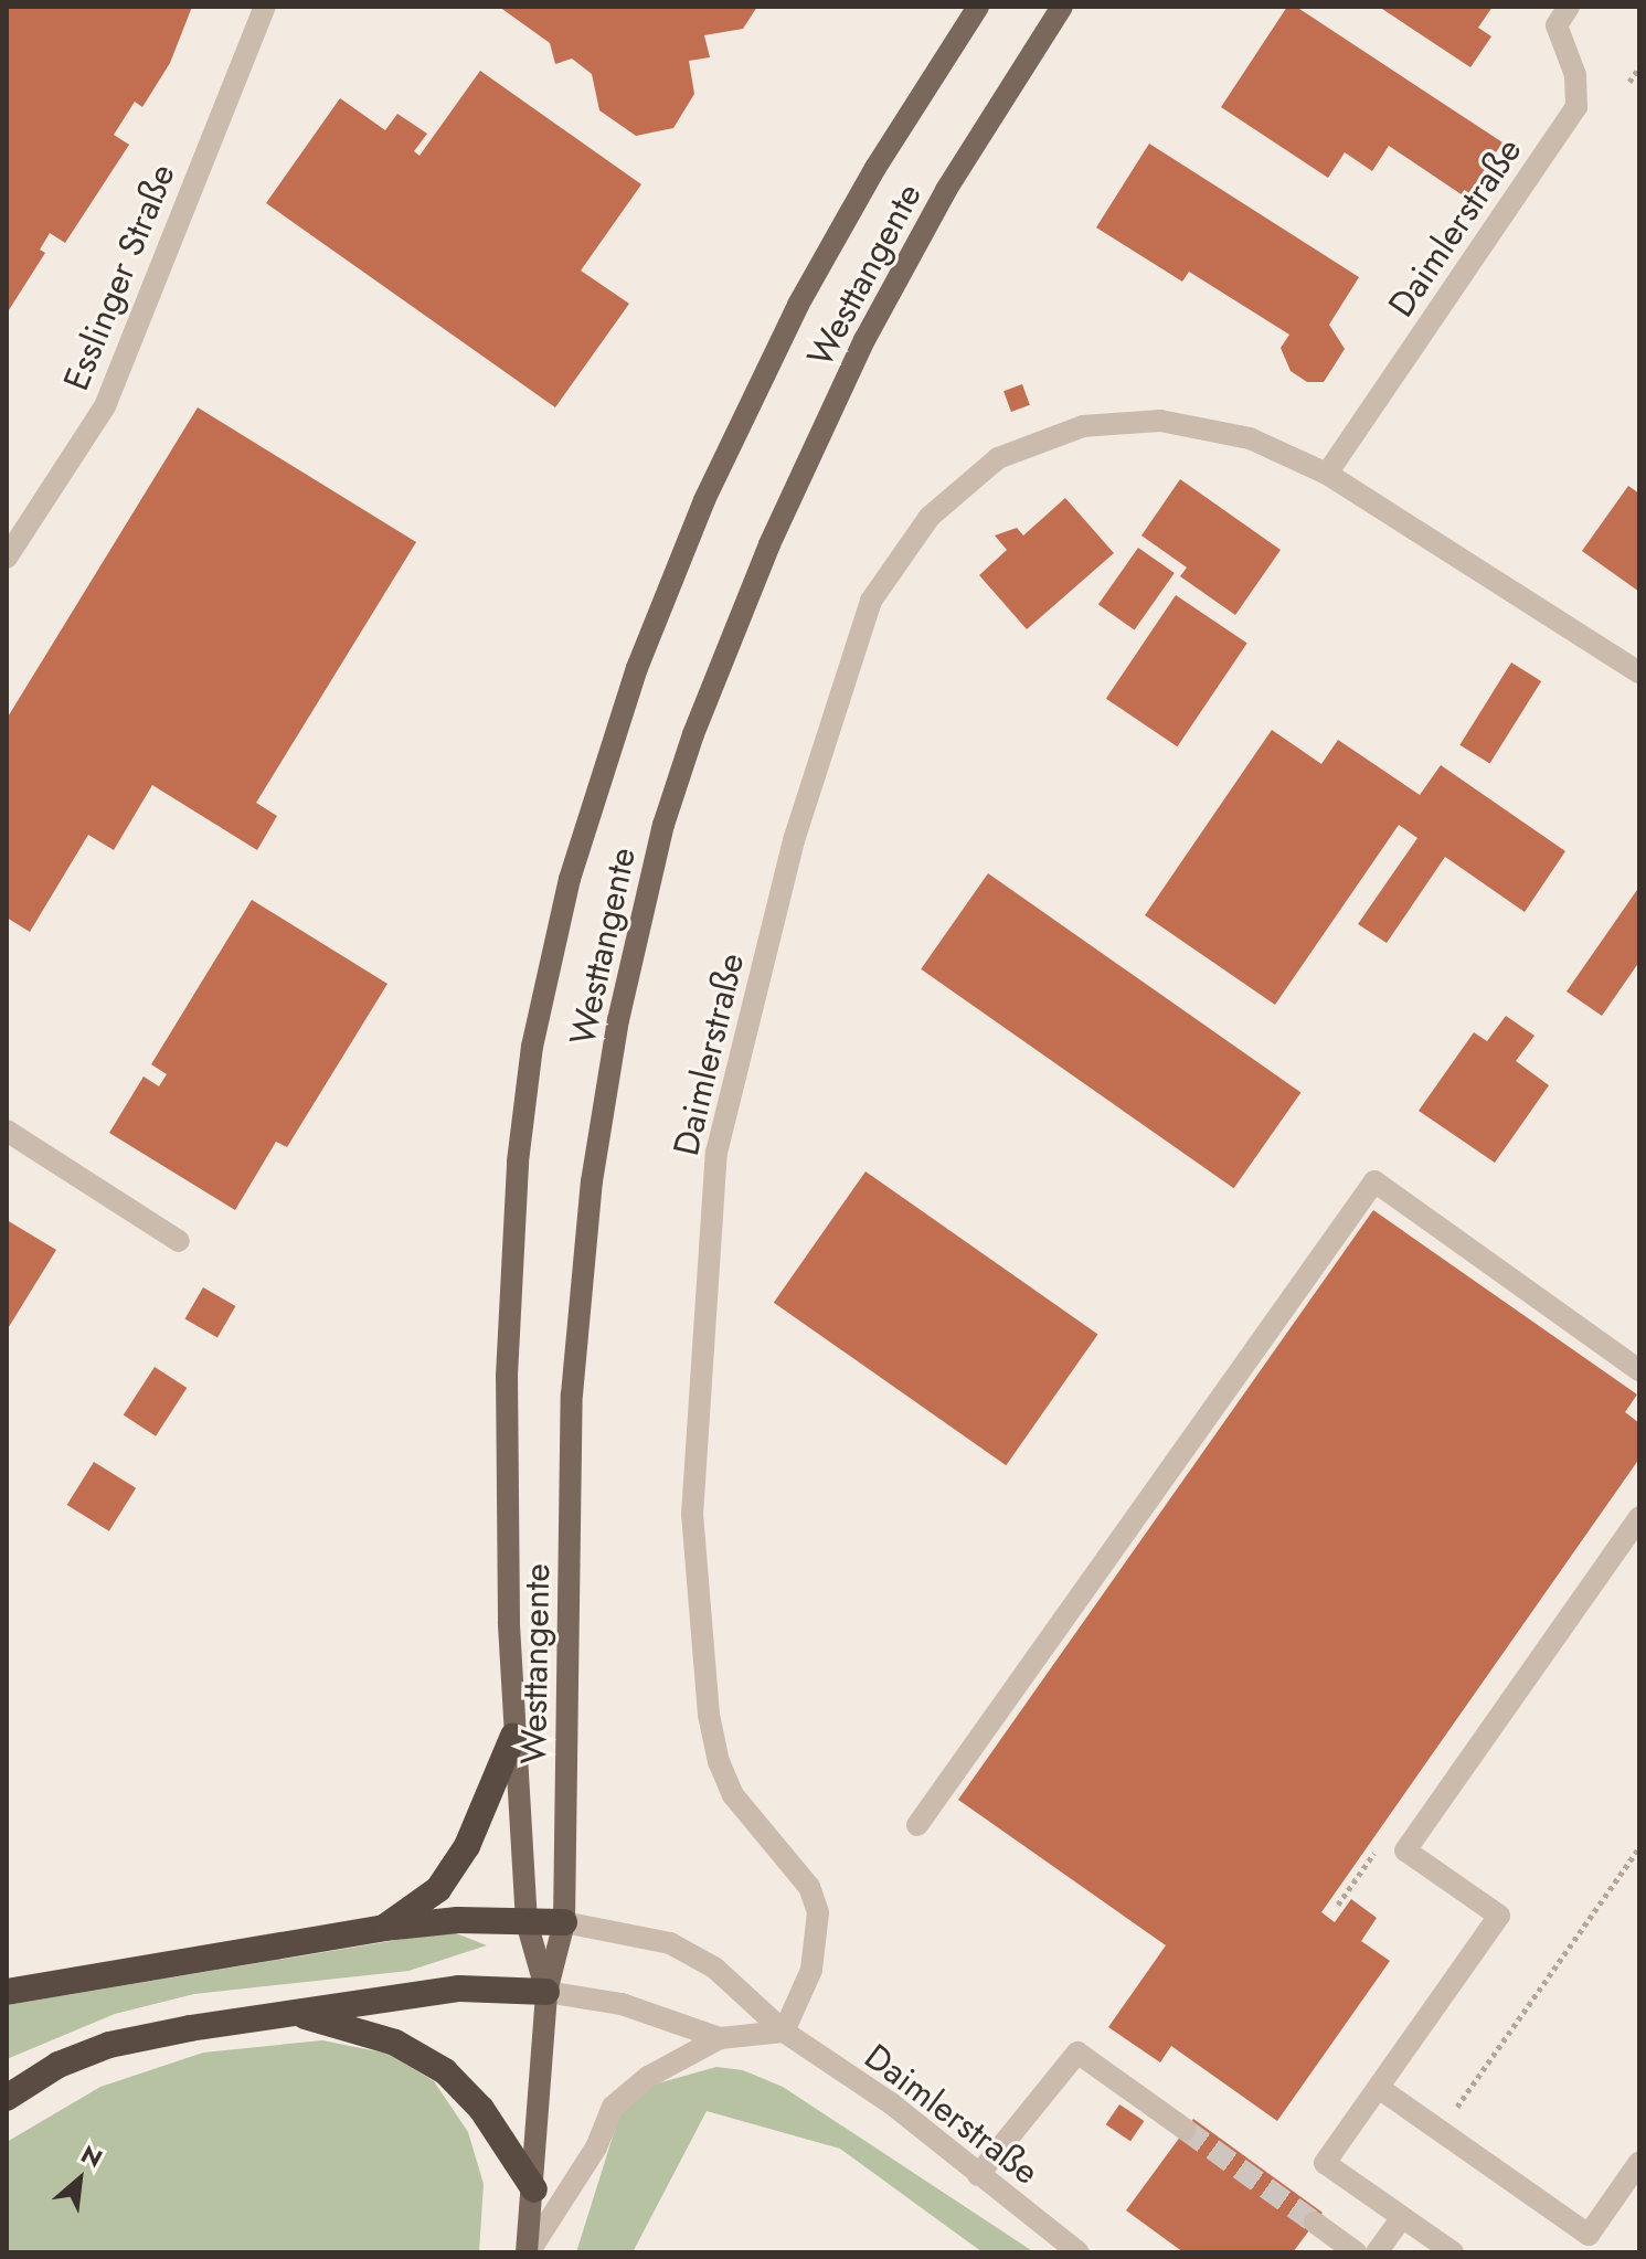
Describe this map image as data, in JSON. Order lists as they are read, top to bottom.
{
  "streets": {
    "main road": ["Westtangente"],
    "street": ["Daimlerstraße", "Esslinger Straße"]
  },
  "crossings": [
    ["Daimlerstraße", "Westtangente"]
  ],
  "north": "top right"
}
